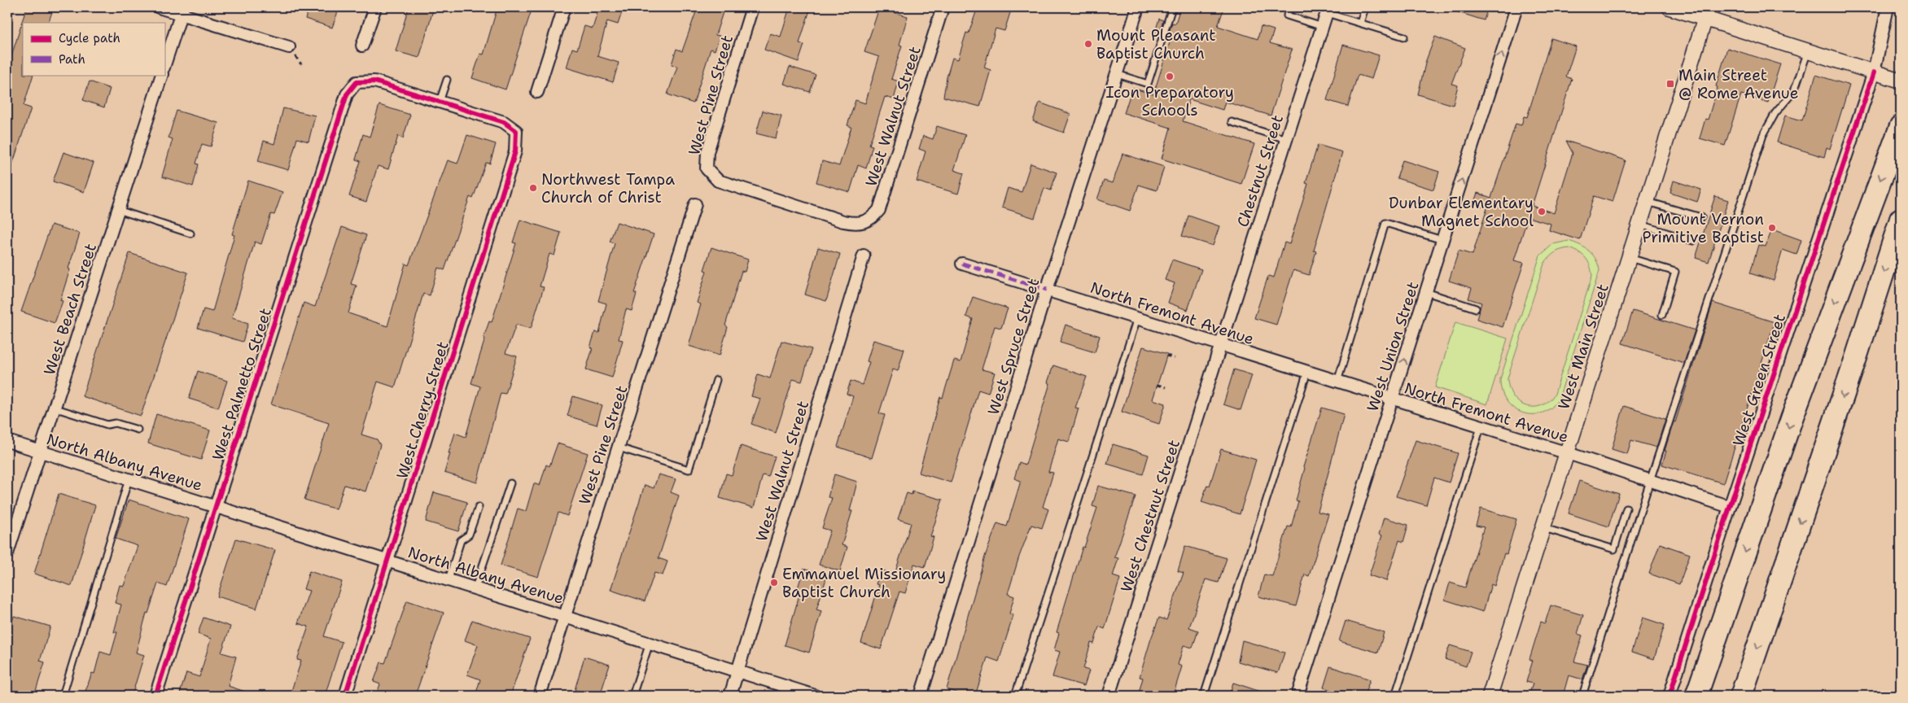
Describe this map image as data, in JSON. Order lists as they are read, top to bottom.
{
  "streets": {
    "street": [
      "West Pine Street",
      "West Walnut Street",
      "Chestnut Street",
      "West Beach Street",
      "North Fremont Avenue",
      "West Spruce Street",
      "West Union Street",
      "West Main Street",
      "West Green Street",
      "West Palmetto Street",
      "West Cherry Street",
      "North Albany Avenue",
      "West Chestnut Street"
    ]
  },
  "crossings": [
    ["West Pine Street", "West Walnut Street"],
    ["West Pine Street", "North Albany Avenue"],
    ["West Walnut Street", "North Albany Avenue"],
    ["Chestnut Street", "North Fremont Avenue"],
    ["Chestnut Street", "West Chestnut Street"],
    ["West Beach Street", "North Albany Avenue"],
    ["North Fremont Avenue", "West Spruce Street"],
    ["North Fremont Avenue", "West Union Street"],
    ["North Fremont Avenue", "West Main Street"],
    ["North Fremont Avenue", "West Green Street"],
    ["North Fremont Avenue", "West Chestnut Street"],
    ["West Palmetto Street", "West Cherry Street"],
    ["West Palmetto Street", "North Albany Avenue"],
    ["West Cherry Street", "North Albany Avenue"]
  ],
  "one_way": ["West Union Street"],
  "places": {
    "other": [
      "Mount Pleasant Baptist Church",
      "Icon Preparatory Schools",
      "Northwest Tampa Church of Christ",
      "Dunbar Elementary Magnet School",
      "Mount Vernon Primitive Baptist",
      "Emmanuel Missionary Baptist Church"
    ],
    "transit": ["Main Street @ Rome Avenue"]
  },
  "legend": ["Cycle path", "Path"]
}
